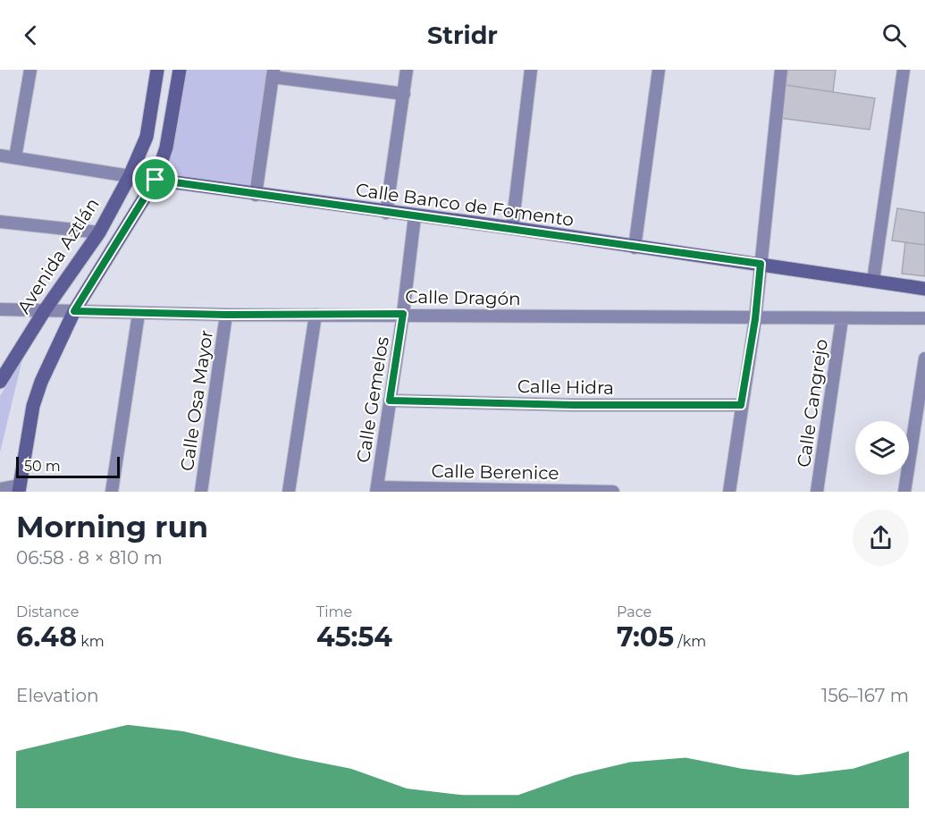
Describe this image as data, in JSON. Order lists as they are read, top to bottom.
{
  "streets": {
    "street": [
      "Calle Banco de Fomento",
      "Avenida Aztlán",
      "Calle Dragón",
      "Calle Hidra",
      "Calle Gemelos",
      "Calle Osa Mayor",
      "Calle Cangrejo",
      "Calle Berenice"
    ]
  },
  "crossings": [
    ["Calle Banco de Fomento", "Avenida Aztlán"],
    ["Calle Banco de Fomento", "Calle Gemelos"],
    ["Avenida Aztlán", "Calle Dragón"],
    ["Calle Dragón", "Calle Gemelos"],
    ["Calle Dragón", "Calle Osa Mayor"],
    ["Calle Dragón", "Calle Cangrejo"],
    ["Calle Hidra", "Calle Gemelos"],
    ["Calle Gemelos", "Calle Berenice"]
  ],
  "scale_bar": "50 m",
  "page": {
    "header": "Stridr",
    "scale": "50 m",
    "heading": ["Morning run", "06:58 · 8 × 810 m"],
    "stats": [
      ["Distance", "6.48 km"],
      ["Time", "45:54"],
      ["Pace", "7:05 /km"]
    ],
    "chart": ["Elevation", "156–167 m"]
  }
}
